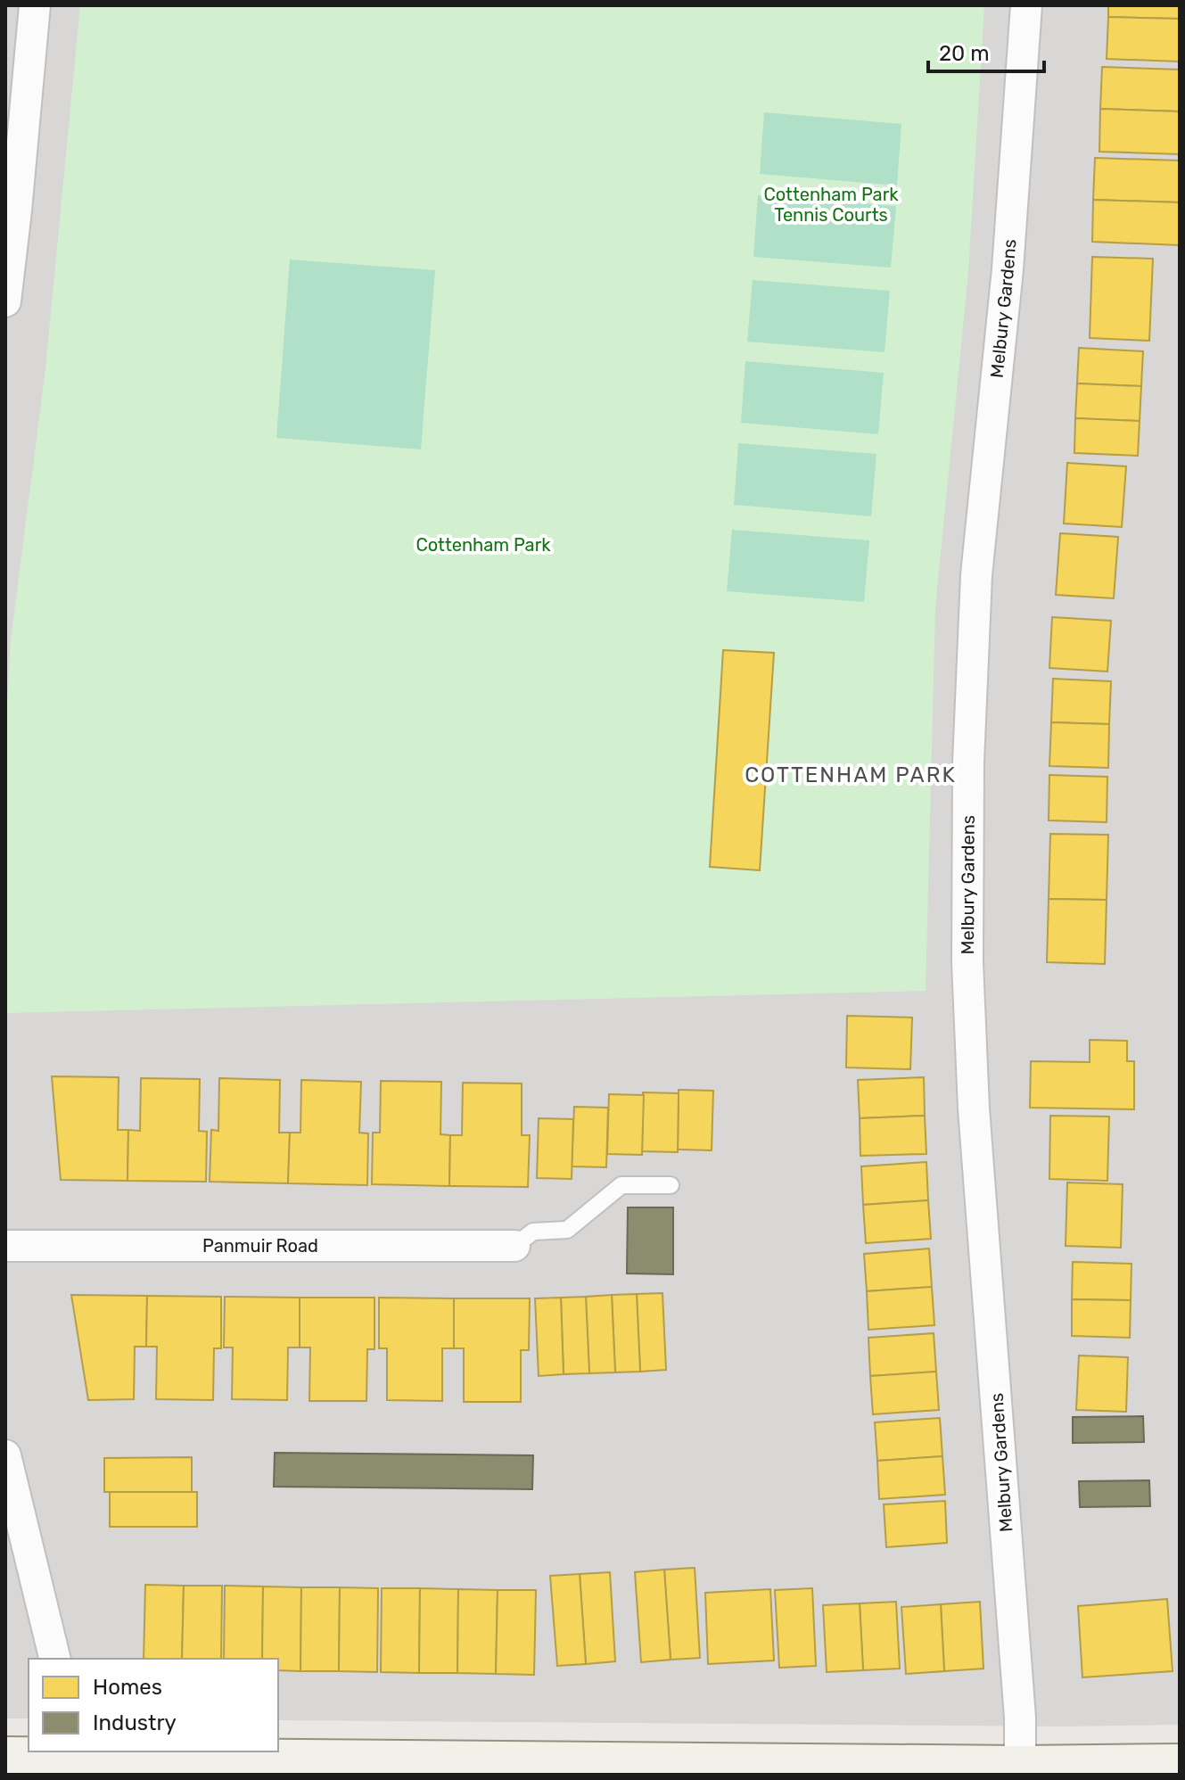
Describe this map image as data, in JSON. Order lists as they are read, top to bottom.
{
  "streets": {
    "street": ["Melbury Gardens", "Panmuir Road"]
  },
  "districts": ["COTTENHAM PARK"],
  "parks": ["Cottenham Park Tennis Courts", "Cottenham Park"],
  "legend": ["Homes", "Industry"],
  "scale_bar": "20 m"
}
